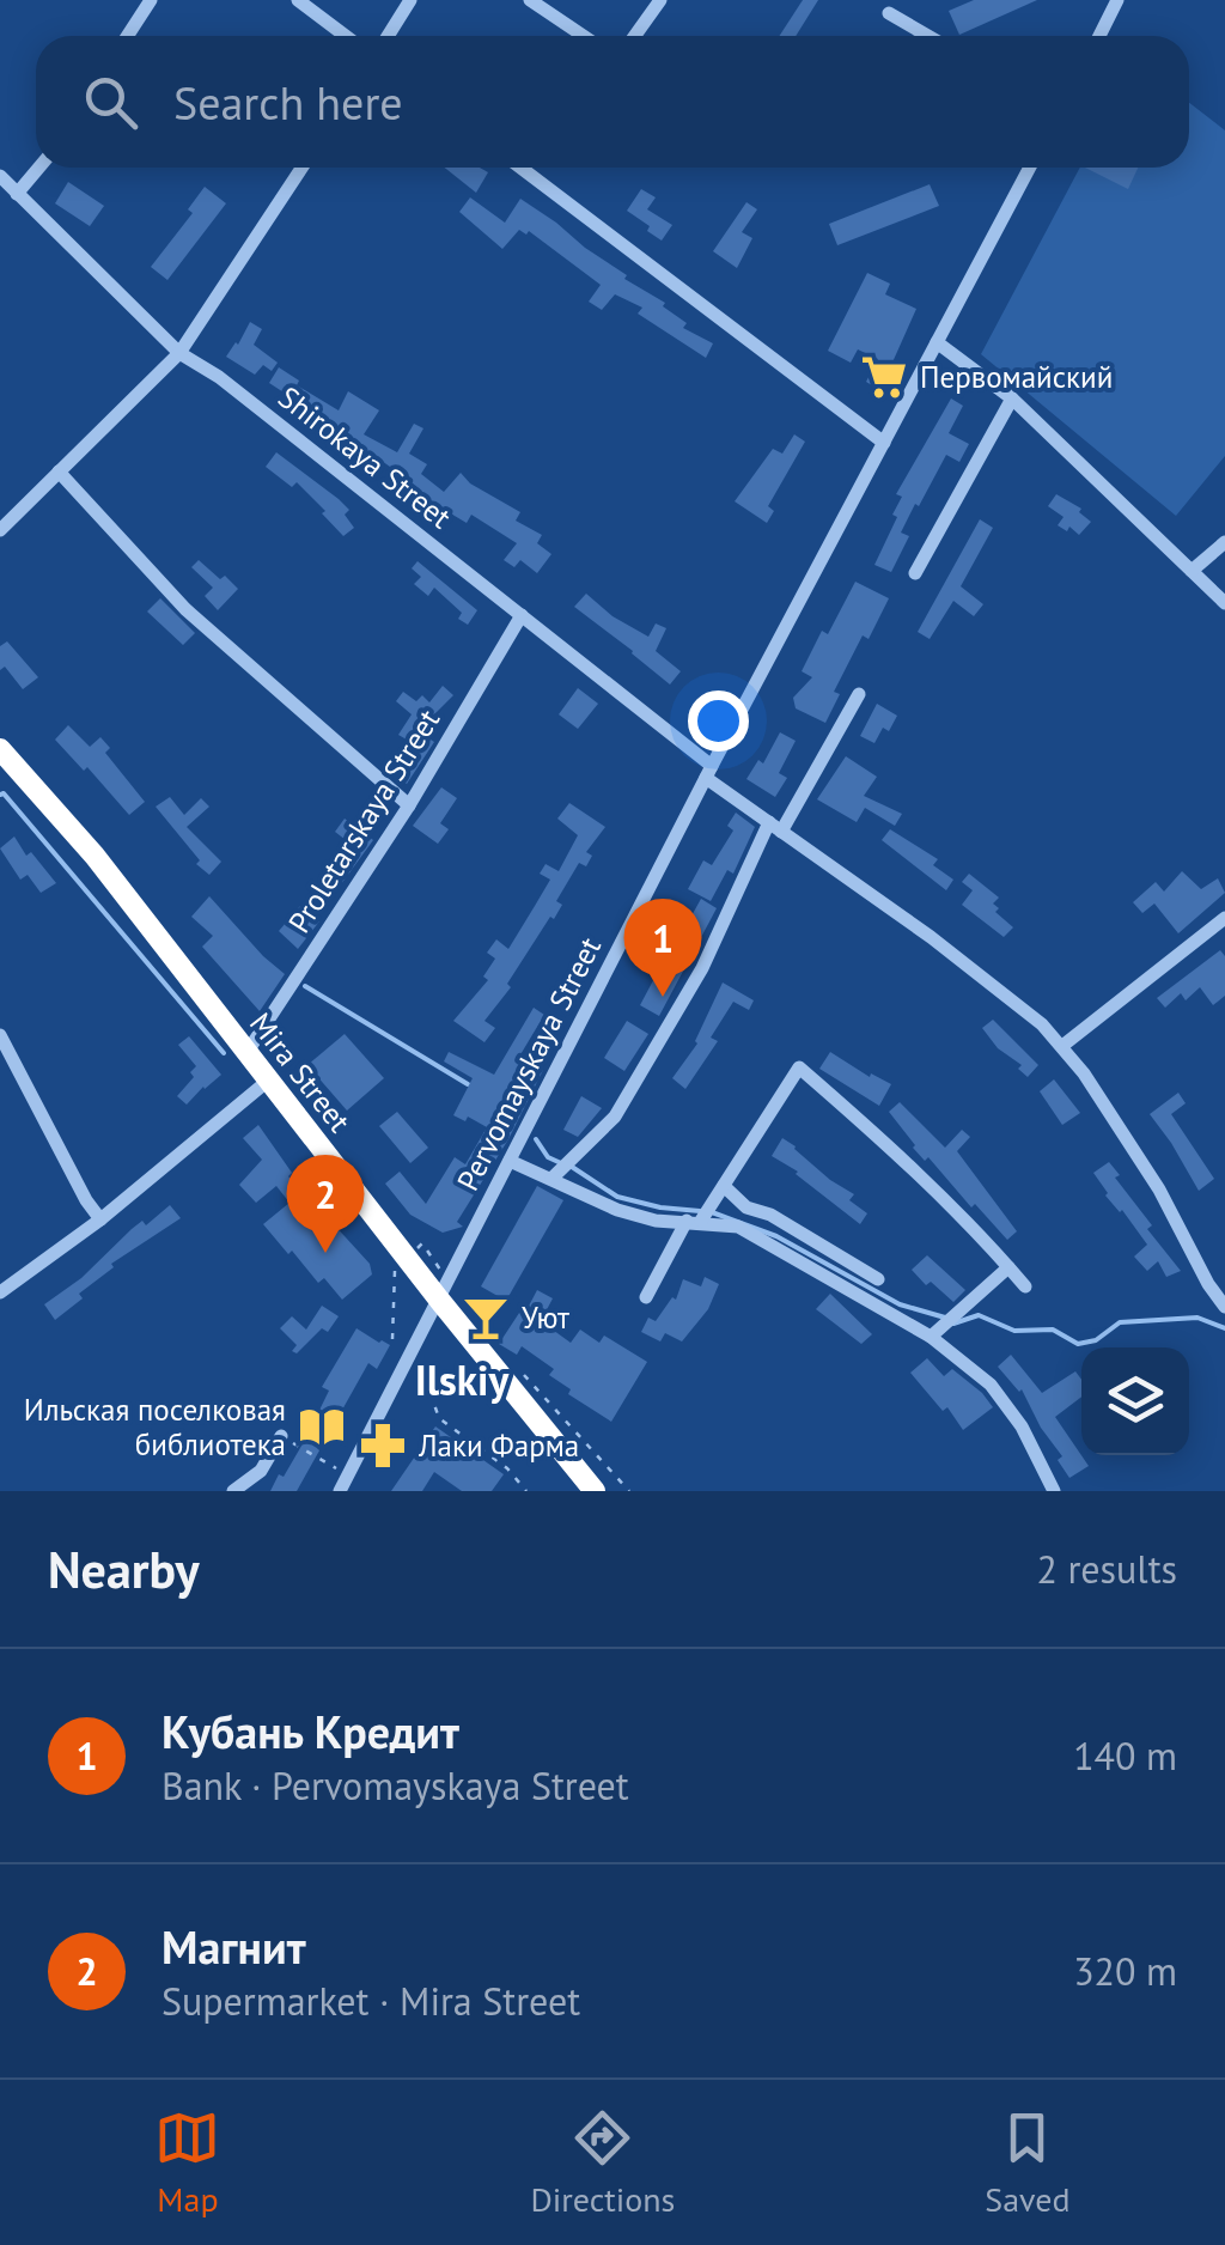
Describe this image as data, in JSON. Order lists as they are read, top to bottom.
{
  "streets": {
    "highway": ["Mira Street"],
    "street": ["Shirokaya Street", "Proletarskaya Street", "Pervomayskaya Street"]
  },
  "crossings": [
    ["Shirokaya Street", "Proletarskaya Street"],
    ["Shirokaya Street", "Pervomayskaya Street"],
    ["Proletarskaya Street", "Mira Street"],
    ["Pervomayskaya Street", "Mira Street"]
  ],
  "districts": ["Ilskiy"],
  "places": {
    "supermarket": ["Первомайский"],
    "bar": ["Уют"],
    "library": ["Ильская поселковая библиотека"],
    "pharmacy": ["Лаки Фарма"]
  },
  "page": {
    "search": "Search here",
    "pins": ["1", "2"],
    "heading": ["Nearby", "2 results"],
    "list": [
      {
        "mark": "1",
        "name": "Кубань Кредит",
        "note": "Bank · Pervomayskaya Street",
        "value": "140 m"
      },
      {
        "mark": "2",
        "name": "Магнит",
        "note": "Supermarket · Mira Street",
        "value": "320 m"
      }
    ],
    "nav": ["Map", "Directions", "Saved"]
  }
}
